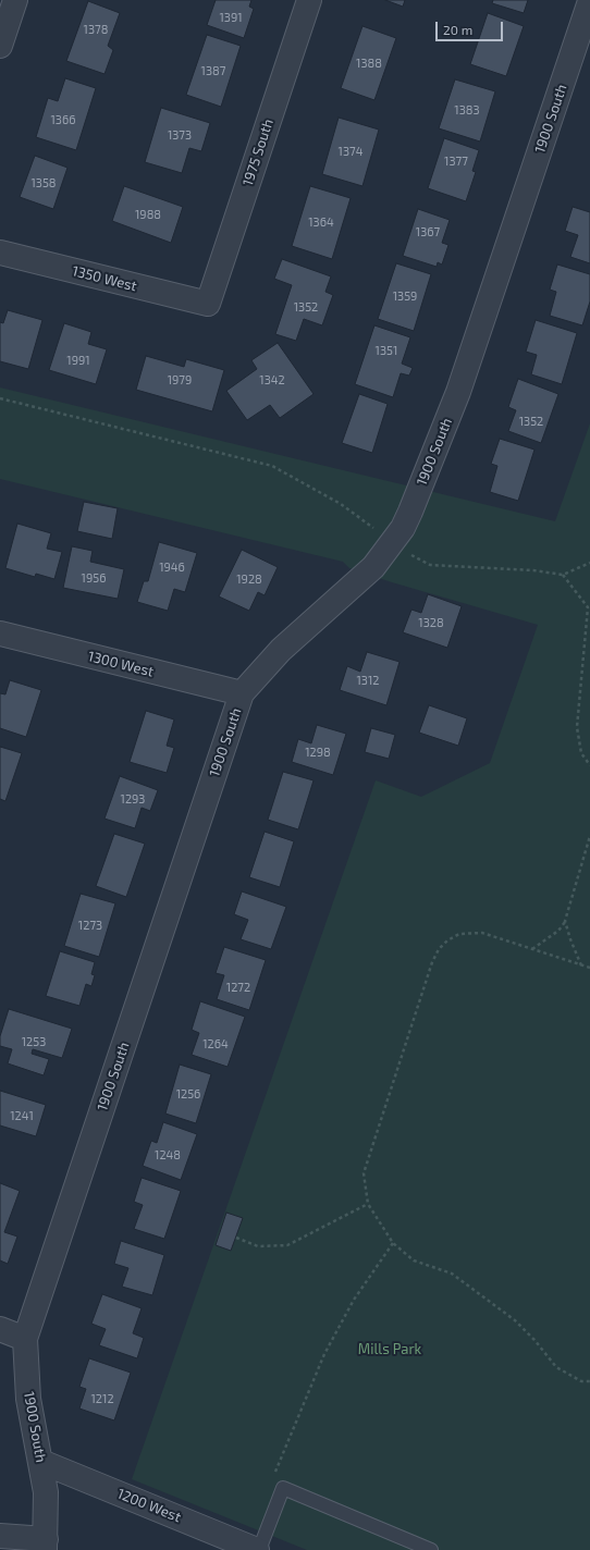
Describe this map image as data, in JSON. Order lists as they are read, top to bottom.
{
  "streets": {
    "street": [
      "1900 South",
      "1975 South",
      "1350 West",
      "1300 West",
      "1200 West"
    ]
  },
  "crossings": [
    ["1900 South", "1300 West"],
    ["1900 South", "1200 West"],
    ["1975 South", "1350 West"]
  ],
  "parks": ["Mills Park"],
  "house_numbers": [
    "1391",
    "1378",
    "1388",
    "1387",
    "1383",
    "1366",
    "1373",
    "1374",
    "1377",
    "1358",
    "1988",
    "1364",
    "1367",
    "1359",
    "1352",
    "1351",
    "1991",
    "1979",
    "1342",
    "1352",
    "1946",
    "1956",
    "1928",
    "1328",
    "1312",
    "1298",
    "1293",
    "1273",
    "1272",
    "1253",
    "1264",
    "1256",
    "1241",
    "1248",
    "1212"
  ],
  "scale_bar": "20 m"
}
